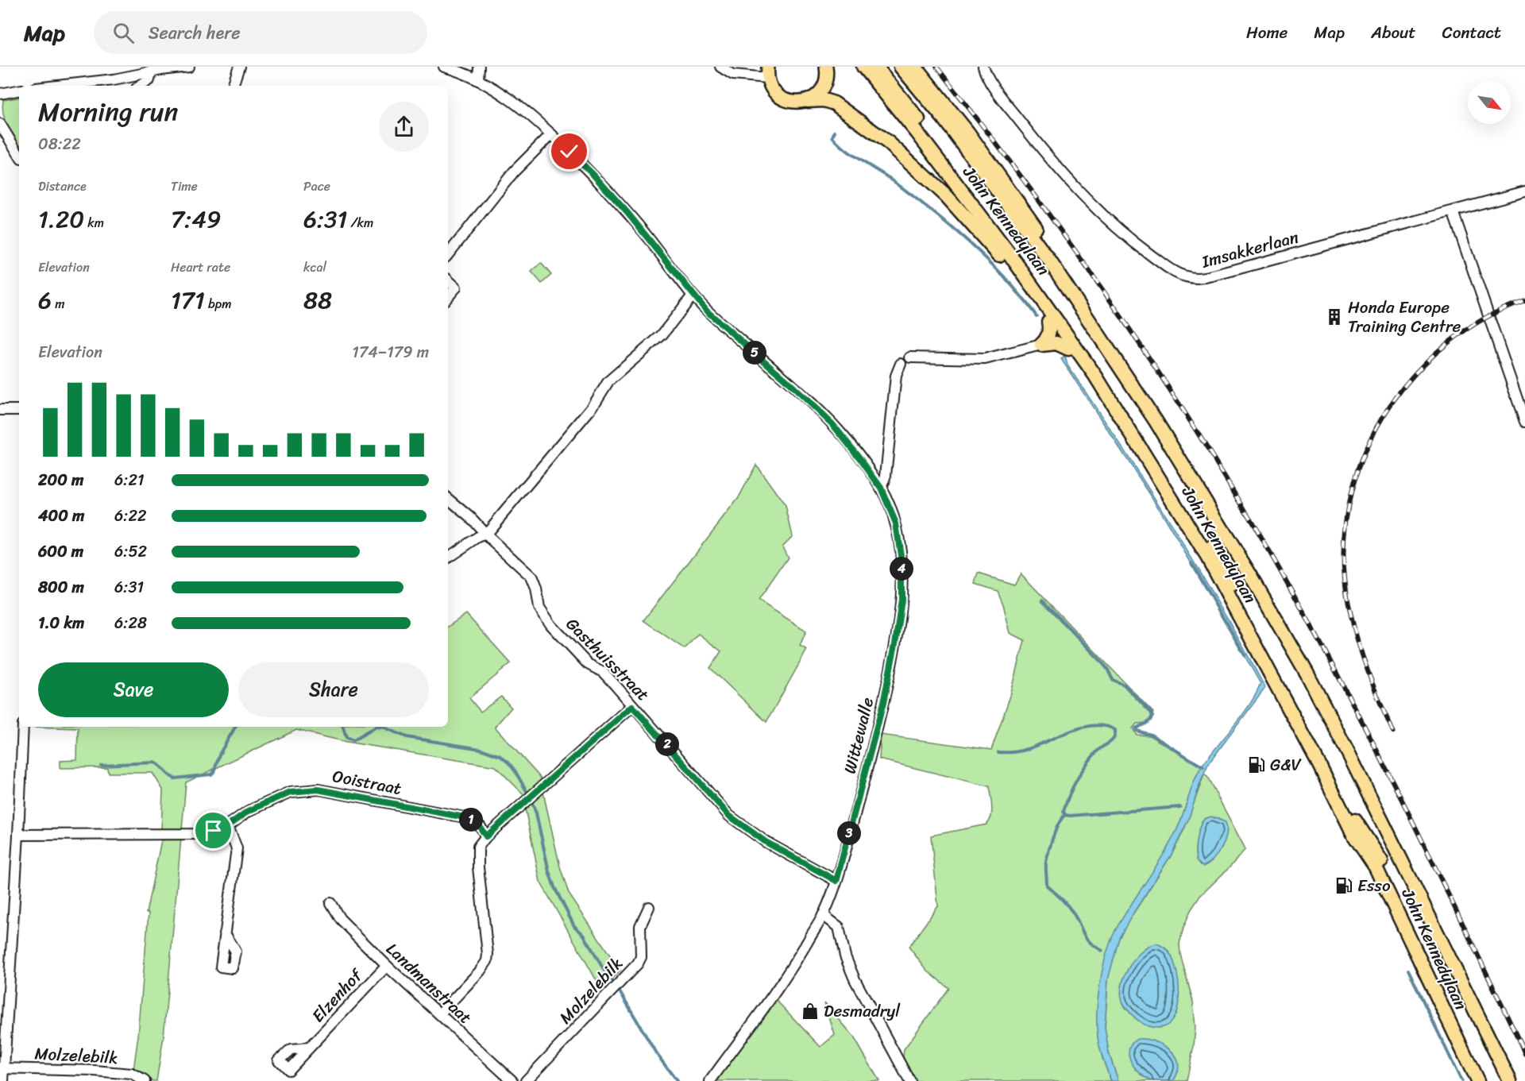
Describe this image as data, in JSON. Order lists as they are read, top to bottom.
{
  "streets": {
    "highway": ["John Kennedylaan"],
    "street": [
      "Imsakkerlaan",
      "Gasthuisstraat",
      "Wittewalle",
      "Ooistraat",
      "Landmanstraat",
      "Molzelebilk",
      "Elzenhof"
    ]
  },
  "crossings": [
    ["Gasthuisstraat", "Wittewalle"],
    ["Landmanstraat", "Elzenhof"]
  ],
  "places": {
    "building": ["Honda Europe Training Centre"],
    "fuel station": ["G&V", "Esso"],
    "shop": ["Desmadryl"]
  },
  "north": "bottom right",
  "page": {
    "header": "Map",
    "search": "Search here",
    "nav": [
      "Home",
      "Map",
      "About",
      "Contact"
    ],
    "heading": ["Morning run", "08:22"],
    "stats": [
      ["Distance", "1.20 km"],
      ["Time", "7:49"],
      ["Pace", "6:31 /km"],
      ["Elevation", "6 m"],
      ["Heart rate", "171 bpm"],
      ["kcal", "88"]
    ],
    "chart": ["Elevation", "174–179 m"],
    "pins": [
      "5",
      "4",
      "2",
      "1",
      "3"
    ],
    "list": [
      {
        "name": "200 m",
        "note": "6:21"
      },
      {
        "name": "400 m",
        "note": "6:22"
      },
      {
        "name": "600 m",
        "note": "6:52"
      },
      {
        "name": "800 m",
        "note": "6:31"
      },
      {
        "name": "1.0 km",
        "note": "6:28"
      }
    ],
    "buttons": ["Save", "Share"]
  }
}
